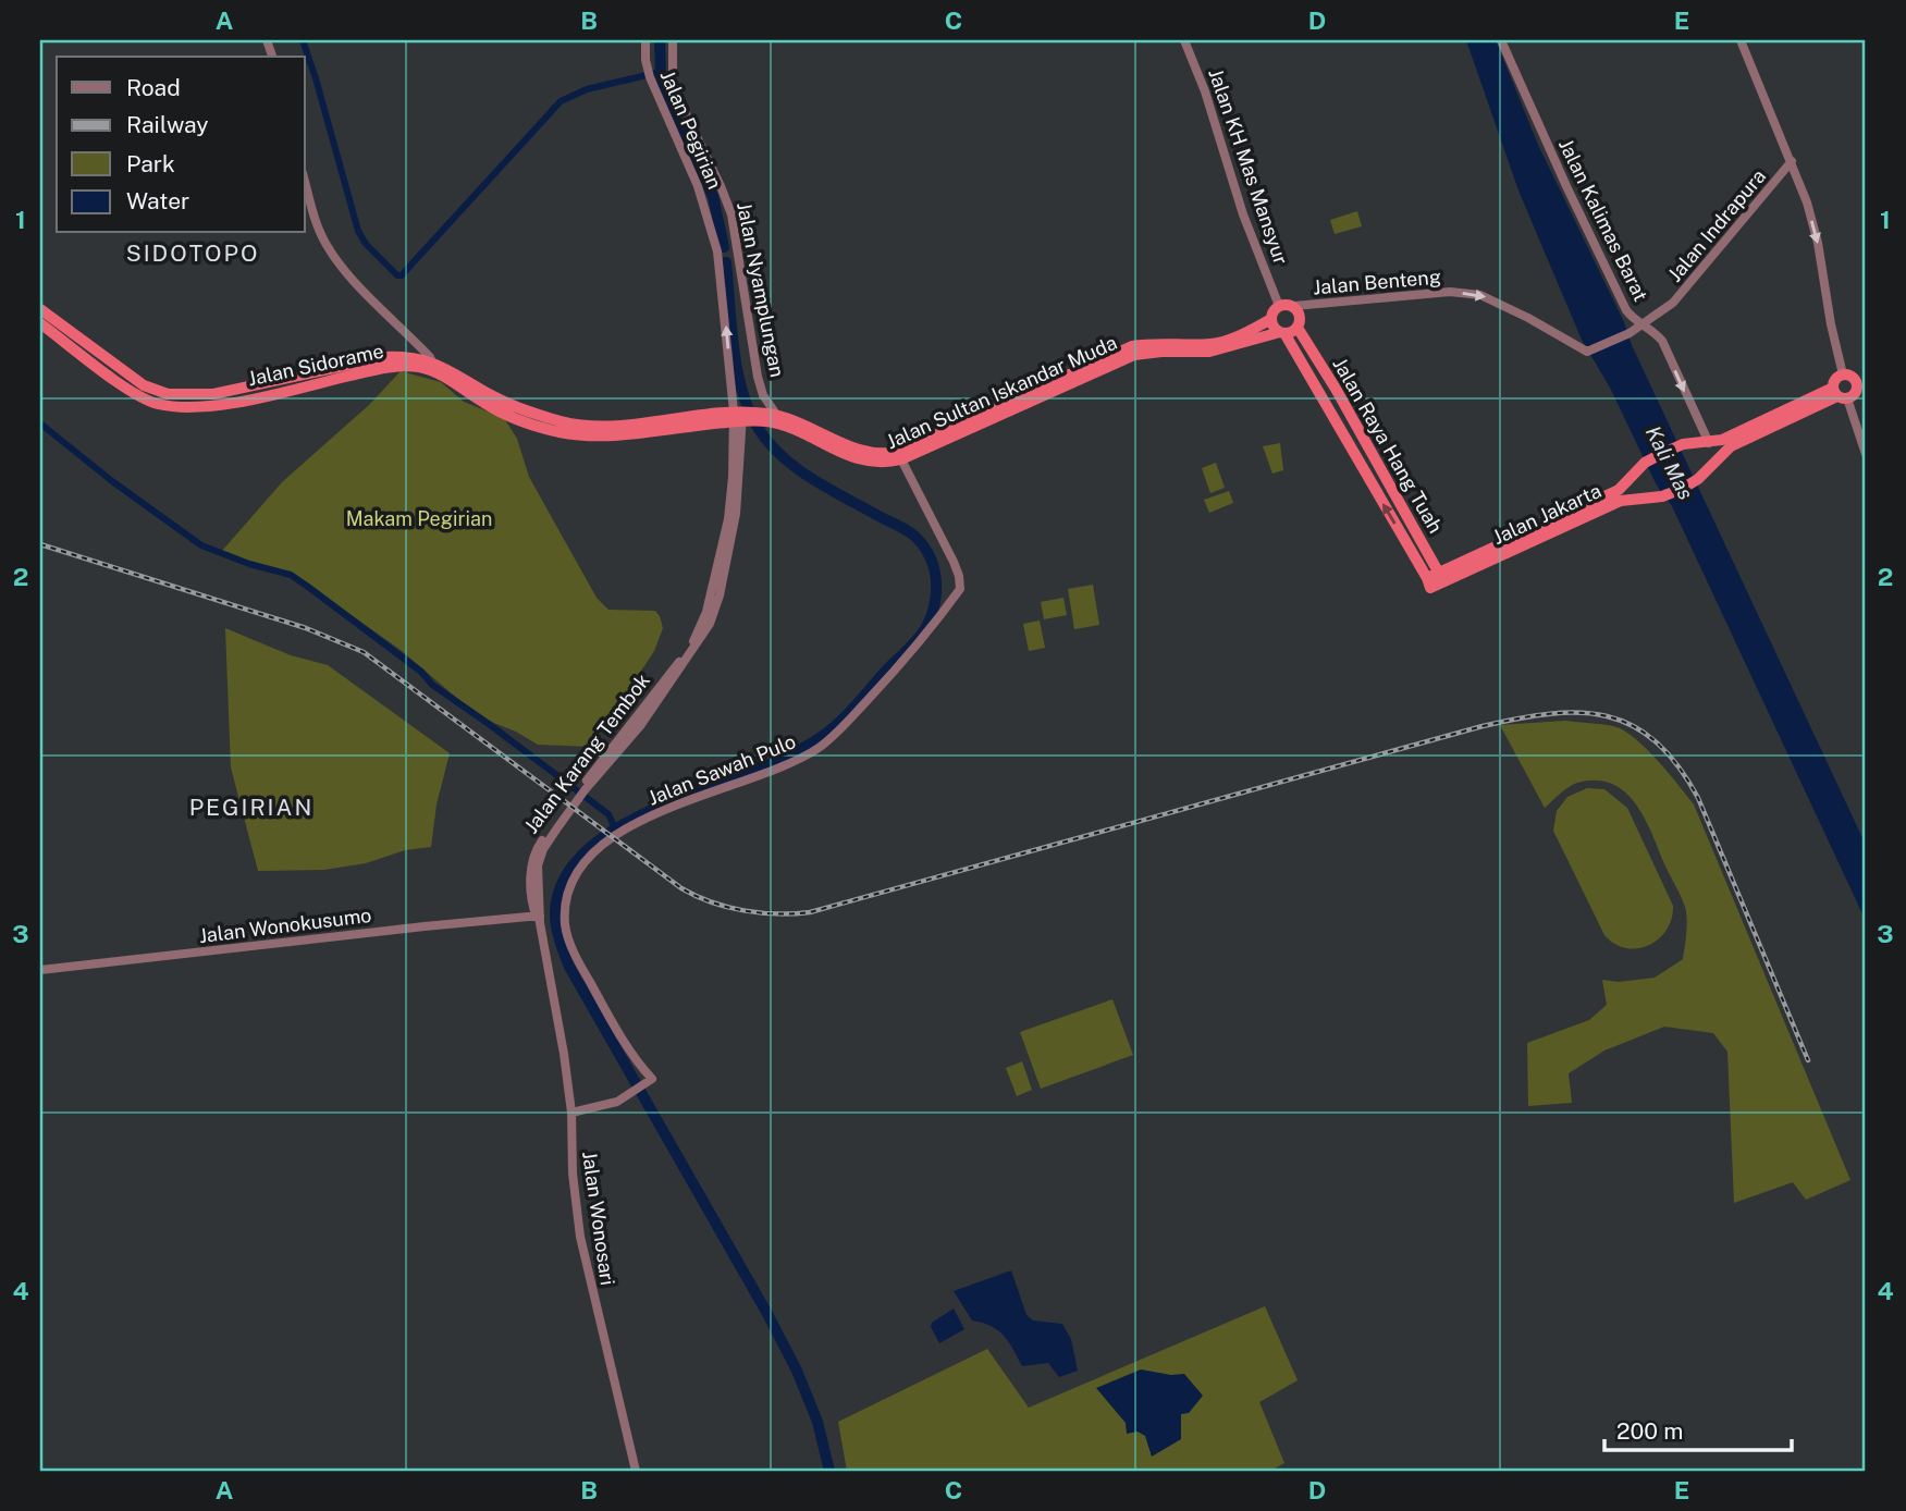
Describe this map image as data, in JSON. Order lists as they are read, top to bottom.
{
  "streets": {
    "highway": [
      "Jalan Sidorame",
      "Jalan Sultan Iskandar Muda",
      "Jalan Raya Hang Tuah",
      "Jalan Jakarta"
    ],
    "street": [
      "Jalan Pegirian",
      "Jalan KH Mas Mansyur",
      "Jalan Kalimas Barat",
      "Jalan Indrapura",
      "Jalan Benteng",
      "Jalan Nyamplungan",
      "Jalan Karang Tembok",
      "Jalan Sawah Pulo",
      "Jalan Wonokusumo",
      "Jalan Wonosari"
    ]
  },
  "crossings": [
    ["Jalan Pegirian", "Jalan Sidorame"],
    ["Jalan Pegirian", "Jalan Sultan Iskandar Muda"],
    ["Jalan Pegirian", "Jalan Karang Tembok"],
    ["Jalan KH Mas Mansyur", "Jalan Benteng"],
    ["Jalan KH Mas Mansyur", "Jalan Sultan Iskandar Muda"],
    ["Jalan KH Mas Mansyur", "Jalan Raya Hang Tuah"],
    ["Jalan Kalimas Barat", "Jalan Indrapura"],
    ["Jalan Kalimas Barat", "Jalan Jakarta"],
    ["Jalan Indrapura", "Jalan Benteng"],
    ["Jalan Benteng", "Jalan Sultan Iskandar Muda"],
    ["Jalan Benteng", "Jalan Raya Hang Tuah"],
    ["Jalan Nyamplungan", "Jalan Sultan Iskandar Muda"],
    ["Jalan Sidorame", "Jalan Sultan Iskandar Muda"],
    ["Jalan Sidorame", "Jalan Karang Tembok"],
    ["Jalan Sultan Iskandar Muda", "Jalan Raya Hang Tuah"],
    ["Jalan Sultan Iskandar Muda", "Jalan Karang Tembok"],
    ["Jalan Sultan Iskandar Muda", "Jalan Sawah Pulo"],
    ["Jalan Raya Hang Tuah", "Jalan Jakarta"],
    ["Jalan Karang Tembok", "Jalan Wonokusumo"],
    ["Jalan Karang Tembok", "Jalan Wonosari"],
    ["Jalan Sawah Pulo", "Jalan Wonosari"],
    ["Jalan Wonokusumo", "Jalan Wonosari"]
  ],
  "one_way": ["Jalan Pegirian", "Jalan Benteng"],
  "districts": ["SIDOTOPO", "PEGIRIAN"],
  "water": ["Kali Mas"],
  "parks": ["Makam Pegirian"],
  "legend": [
    "Road",
    "Railway",
    "Park",
    "Water"
  ],
  "scale_bar": "200 m",
  "grid": {
    "columns": [
      "A",
      "B",
      "C",
      "D",
      "E"
    ],
    "rows": [
      "1",
      "2",
      "3",
      "4"
    ]
  }
}
